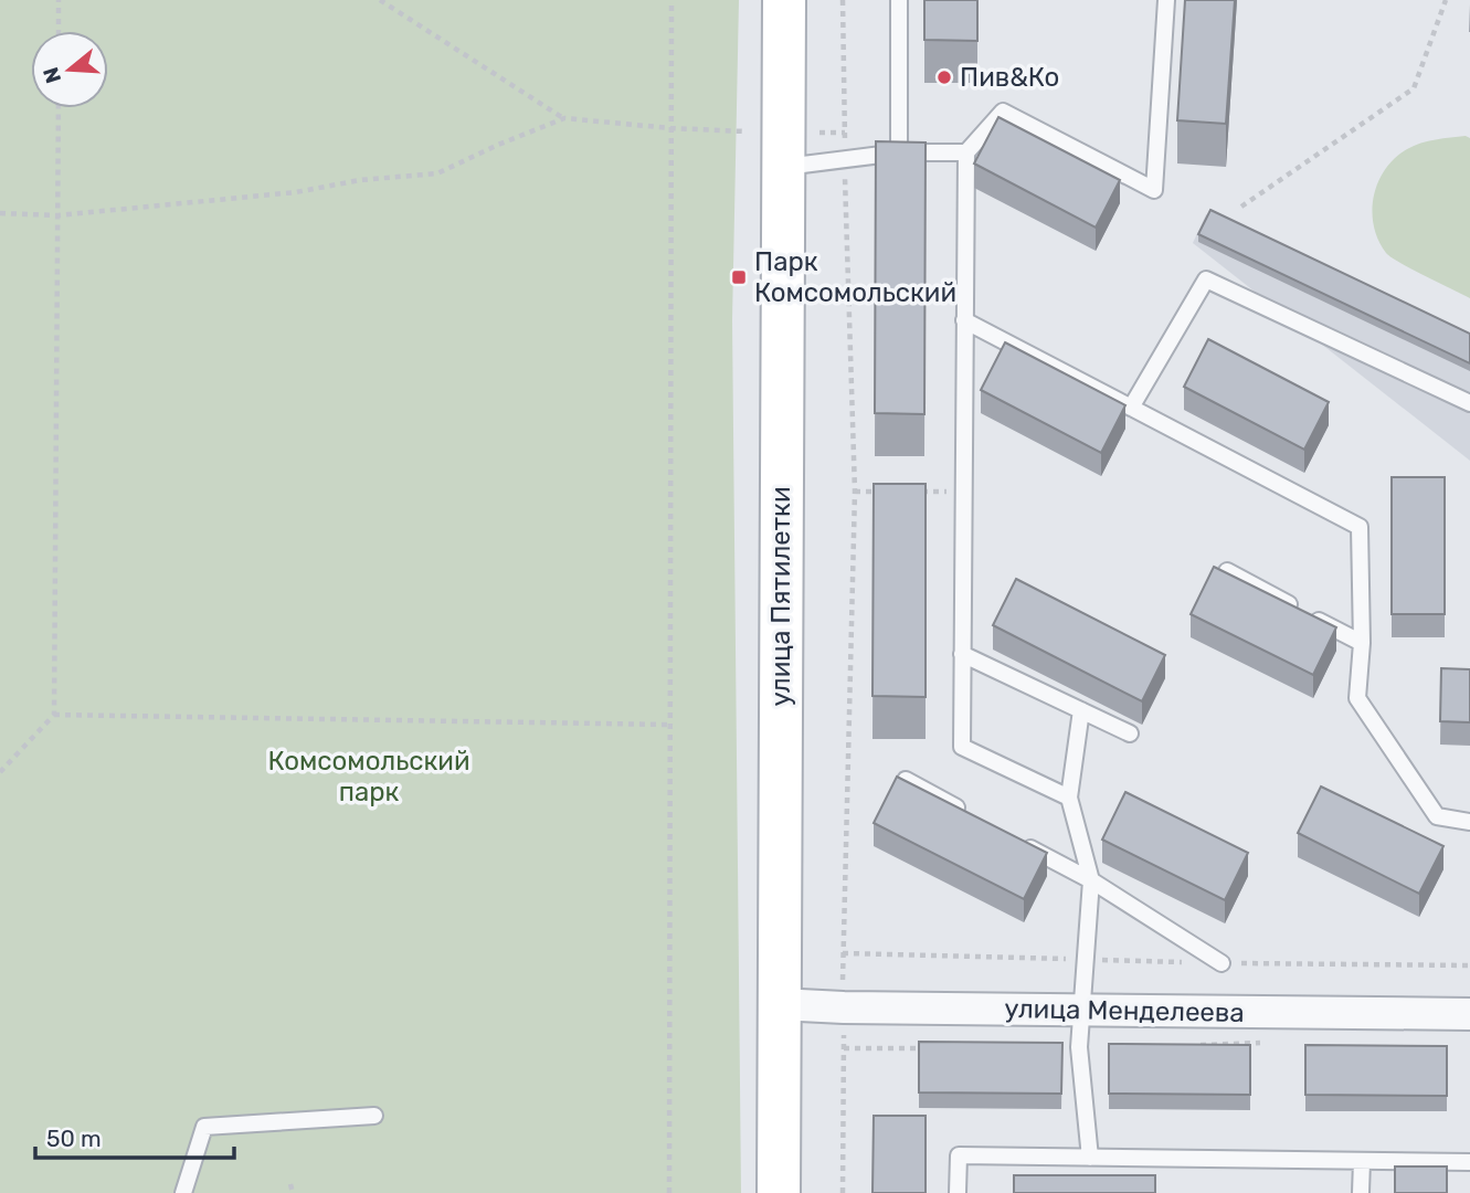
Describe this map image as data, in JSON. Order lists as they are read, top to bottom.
{
  "streets": {
    "main road": ["улица Пятилетки"],
    "street": ["улица Менделеева"]
  },
  "crossings": [
    ["улица Пятилетки", "улица Менделеева"]
  ],
  "parks": ["Комсомольский парк"],
  "places": {
    "other": ["Пив&Ко"],
    "transit": ["Парк Комсомольский"]
  },
  "scale_bar": "50 m",
  "north": "left"
}
